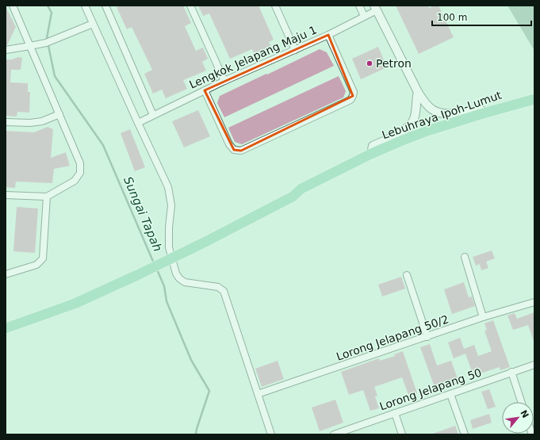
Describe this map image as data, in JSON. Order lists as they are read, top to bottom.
{
  "streets": {
    "highway": ["Lebuhraya Ipoh-Lumut"],
    "street": ["Lengkok Jelapang Maju 1", "Lorong Jelapang 50/2", "Lorong Jelapang 50"]
  },
  "water": ["Sungai Tapah"],
  "places": ["Petron"],
  "scale_bar": "100 m",
  "north": "top right"
}
